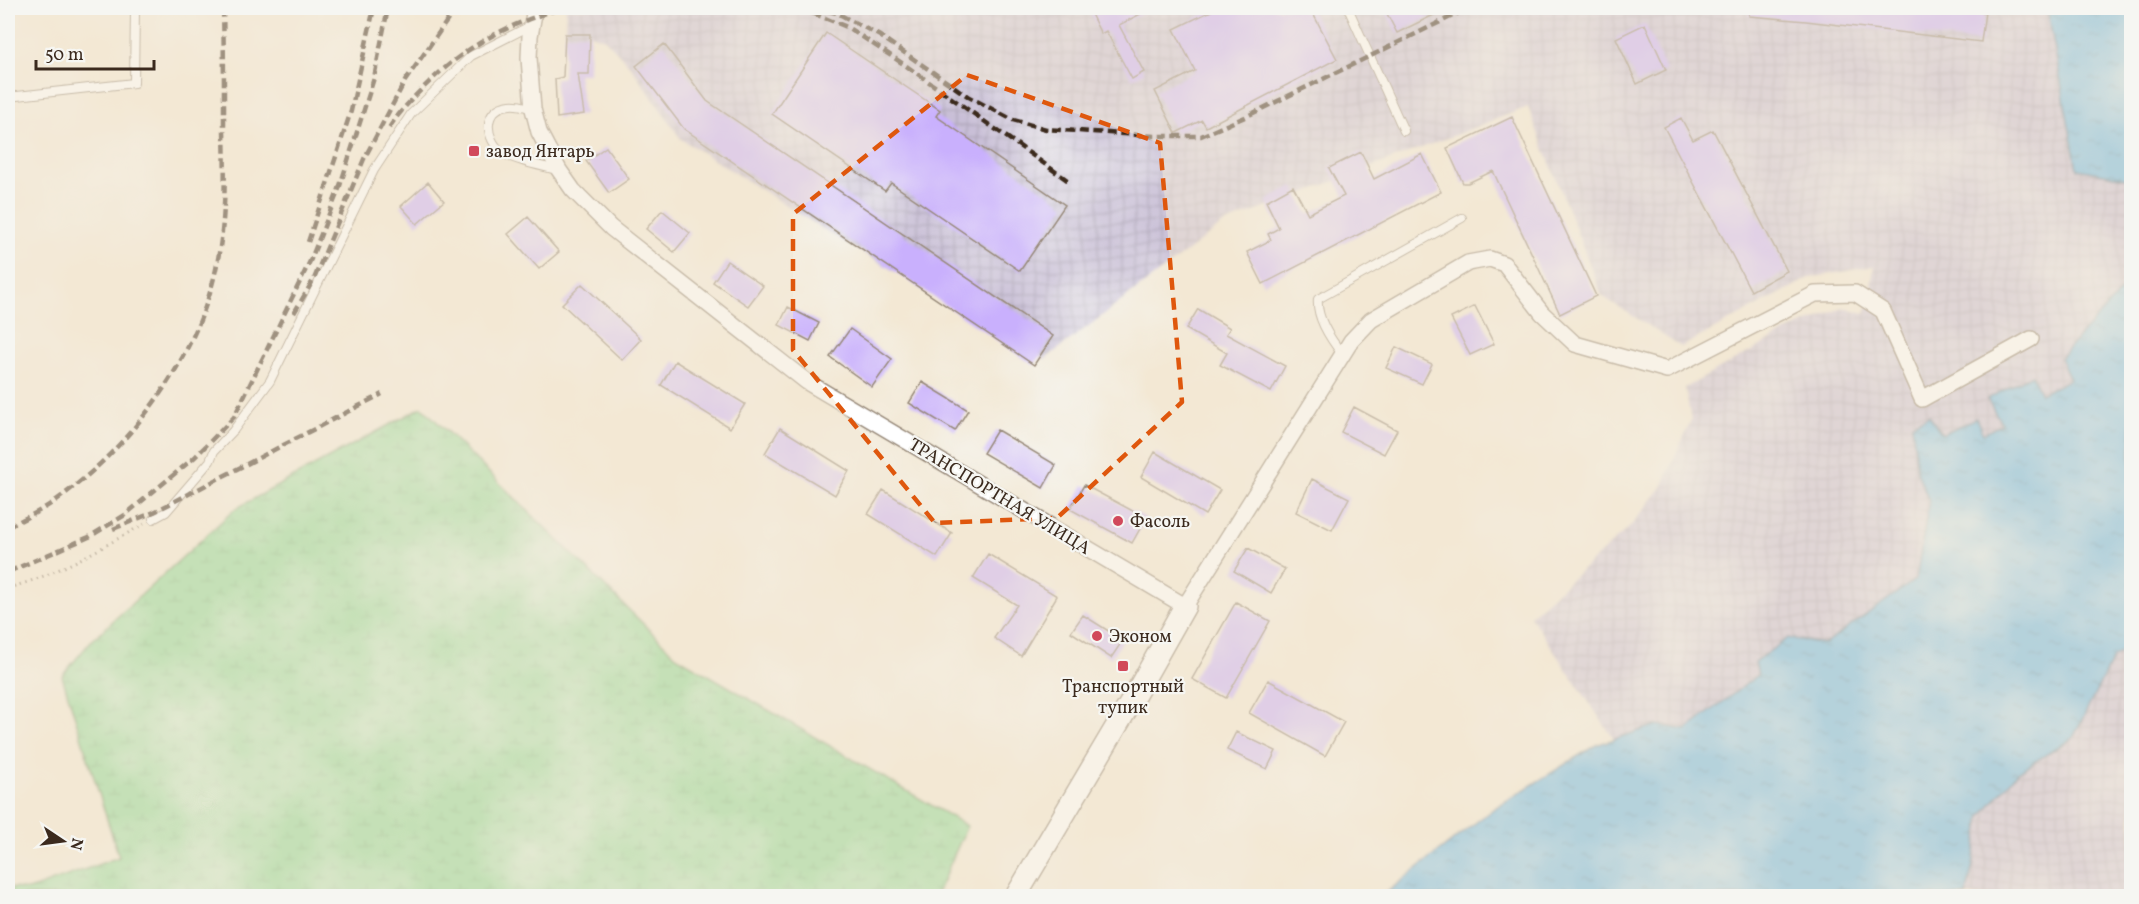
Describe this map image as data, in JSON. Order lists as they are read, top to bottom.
{
  "streets": {
    "street": ["ТРАНСПОРТНАЯ УЛИЦА"]
  },
  "places": {
    "transit": ["завод Янтарь", "Транспортный тупик"],
    "other": ["Фасоль", "Эконом"]
  },
  "scale_bar": "50 m",
  "north": "right"
}
